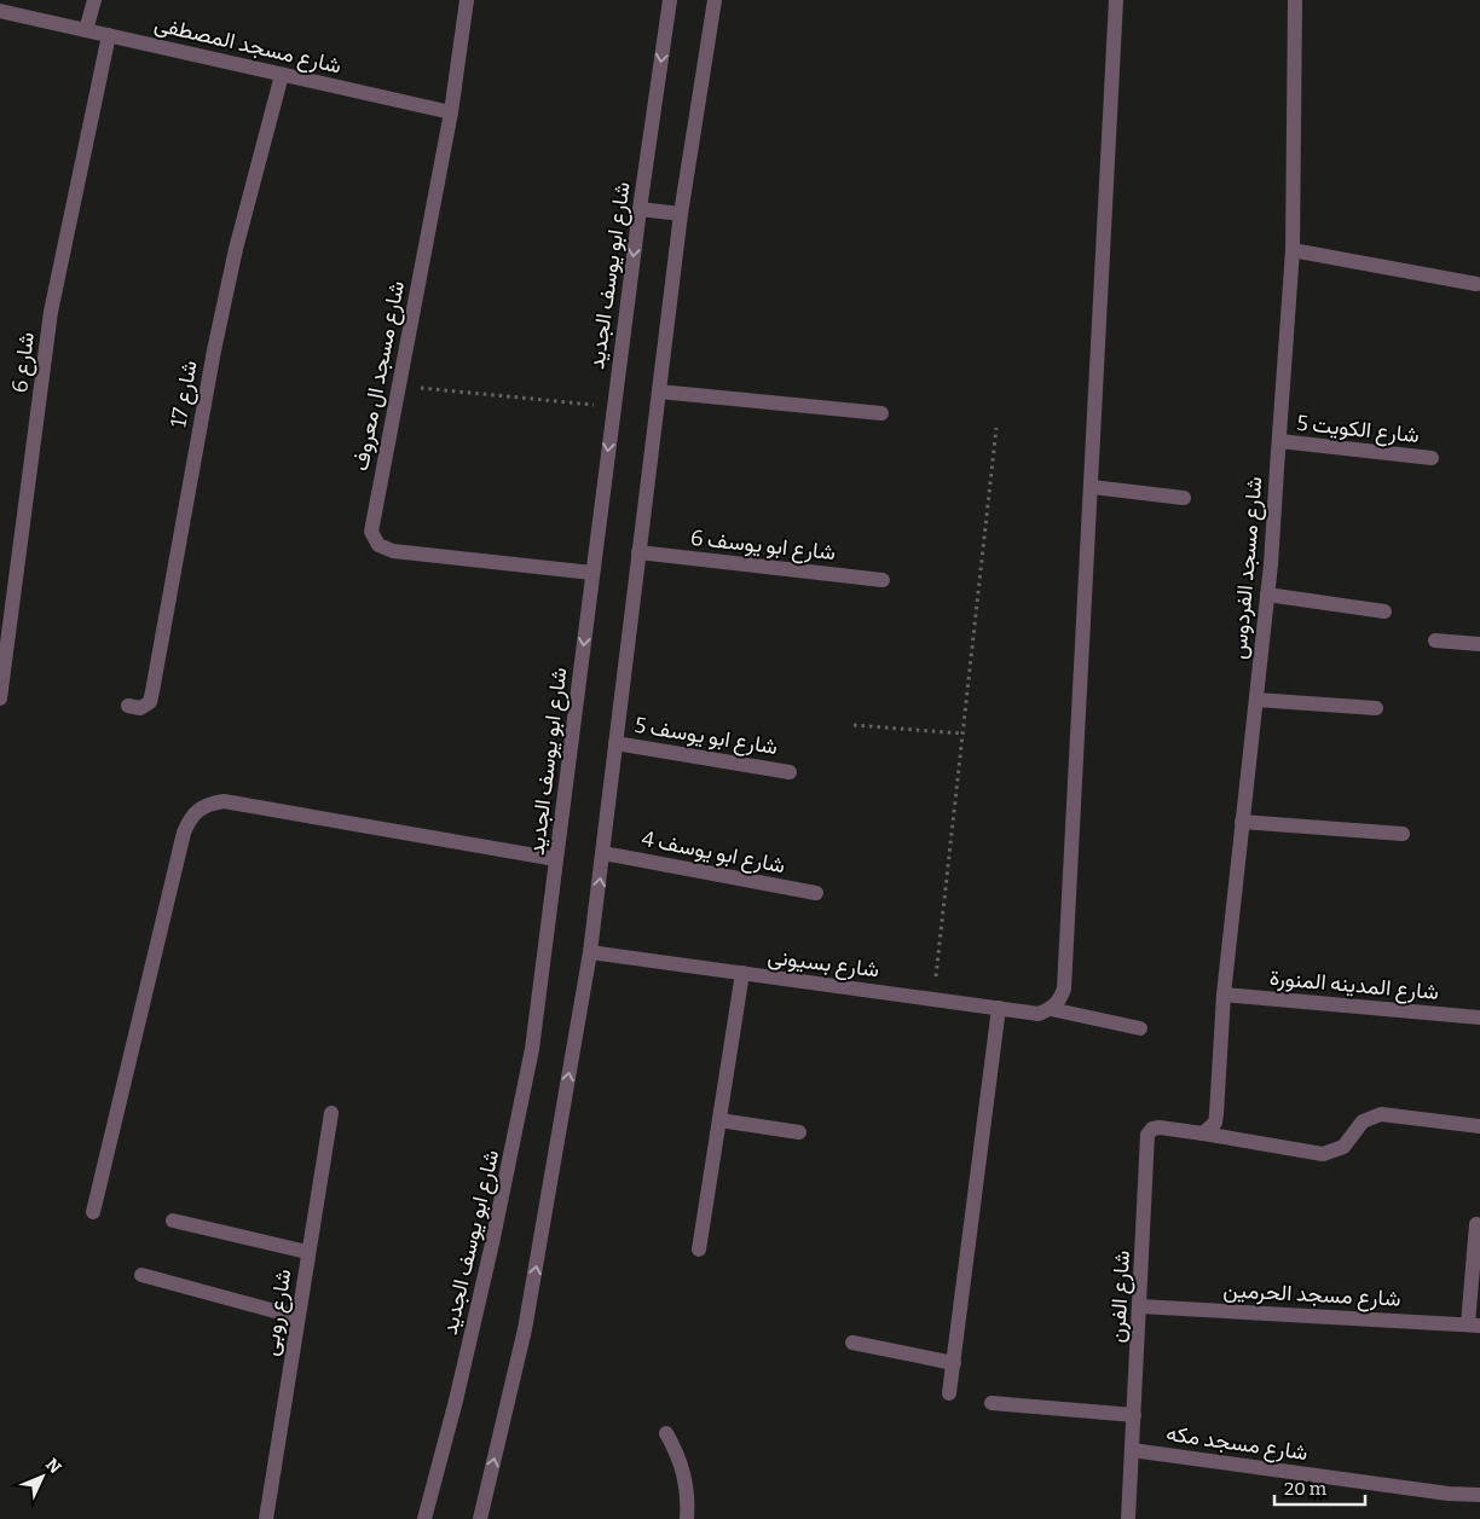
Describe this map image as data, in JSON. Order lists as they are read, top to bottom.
{
  "streets": {
    "street": [
      "شارع مسجد المصطفى",
      "شارع ابو يوسف الجديد",
      "شارع 6",
      "شارع مسجد ال معروف",
      "شارع 17",
      "شارع الكويت 5",
      "شارع ابو يوسف 6",
      "شارع مسجد الفردوس",
      "شارع ابو يوسف 5",
      "شارع ابو يوسف 4",
      "شارع بسيونى",
      "شارع المدينه المنورة",
      "شارع مسجد الحرمين",
      "شارع الفرن",
      "شارع روبى",
      "شارع مسجد مكه"
    ]
  },
  "crossings": [
    ["شارع مسجد المصطفى", "شارع 6"],
    ["شارع مسجد المصطفى", "شارع مسجد ال معروف"],
    ["شارع مسجد المصطفى", "شارع 17"],
    ["شارع ابو يوسف الجديد", "شارع مسجد ال معروف"],
    ["شارع الكويت 5", "شارع مسجد الفردوس"],
    ["شارع مسجد الفردوس", "شارع المدينه المنورة"],
    ["شارع مسجد الفردوس", "شارع الفرن"],
    ["شارع مسجد الحرمين", "شارع الفرن"],
    ["شارع الفرن", "شارع مسجد مكه"]
  ],
  "scale_bar": "20 m",
  "north": "top right"
}
